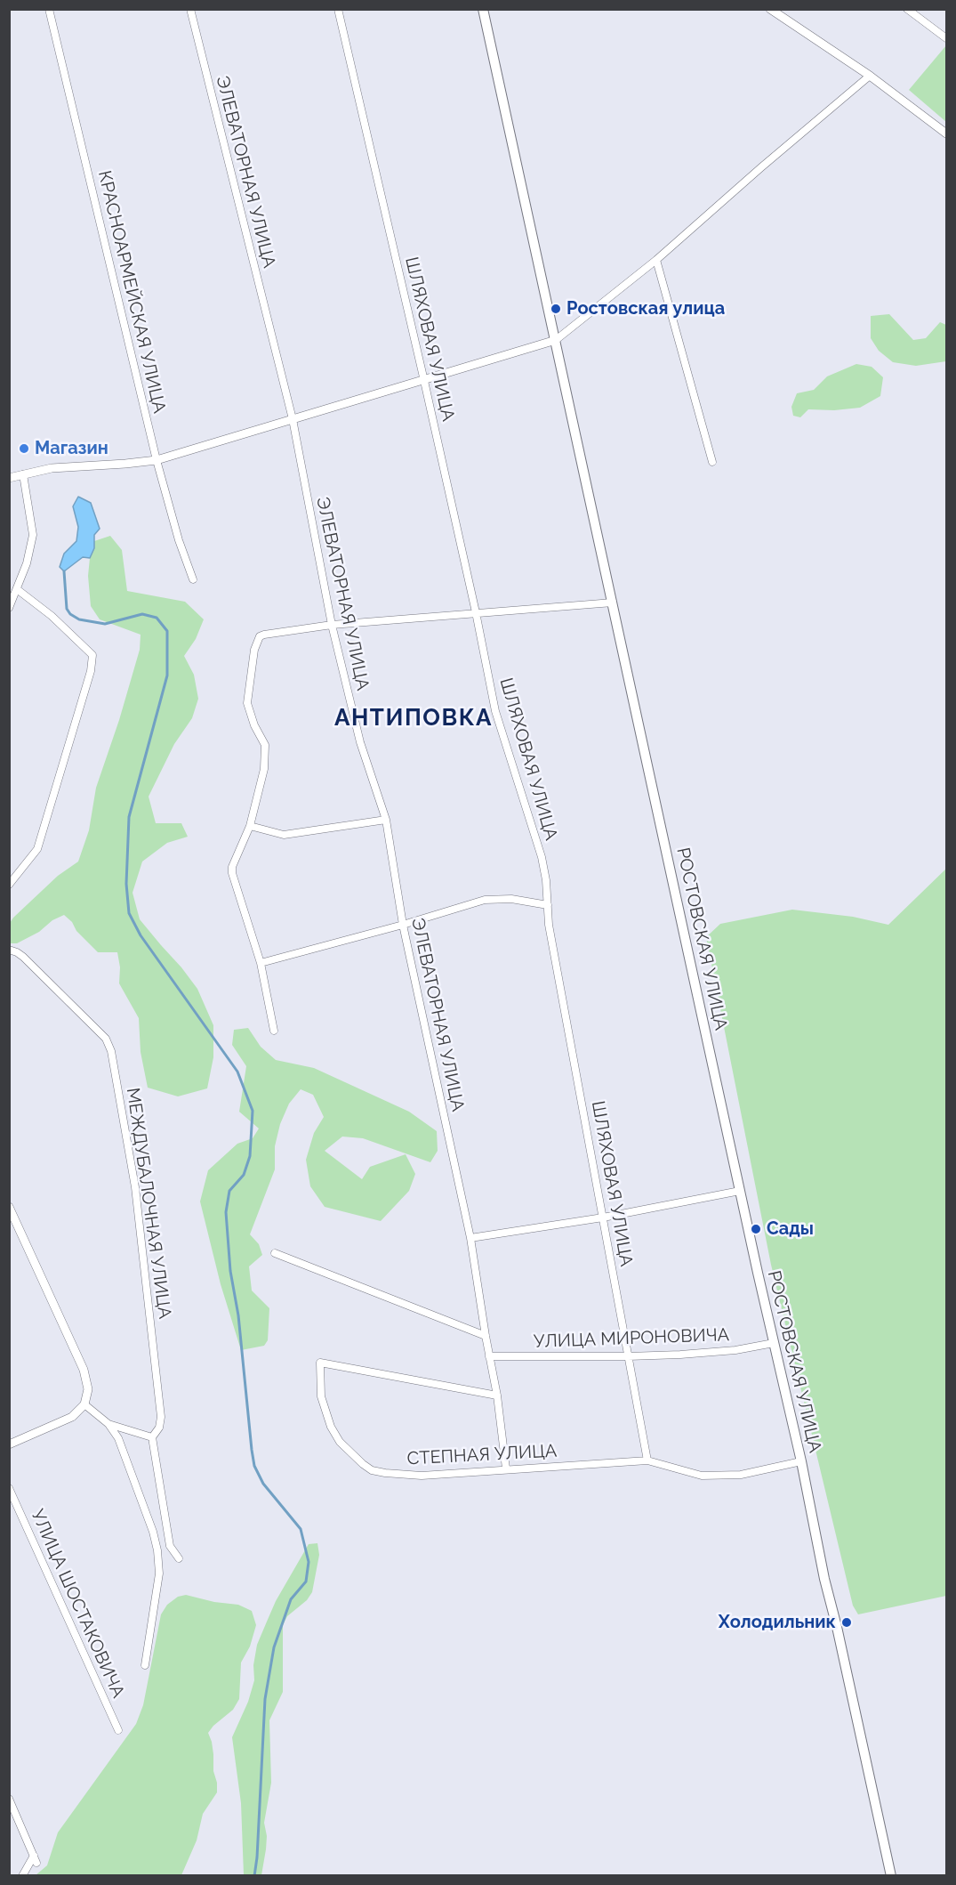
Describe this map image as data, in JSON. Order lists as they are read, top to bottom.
{
  "streets": {
    "main road": ["РОСТОВСКАЯ УЛИЦА"],
    "street": [
      "ЭЛЕВАТОРНАЯ УЛИЦА",
      "КРАСНОАРМЕЙСКАЯ УЛИЦА",
      "ШЛЯХОВАЯ УЛИЦА",
      "МЕЖДУБАЛОЧНАЯ УЛИЦА",
      "УЛИЦА МИРОНОВИЧА",
      "СТЕПНАЯ УЛИЦА",
      "УЛИЦА ШОСТАКОВИЧА"
    ]
  },
  "crossings": [
    ["ЭЛЕВАТОРНАЯ УЛИЦА", "УЛИЦА МИРОНОВИЧА"],
    ["ЭЛЕВАТОРНАЯ УЛИЦА", "СТЕПНАЯ УЛИЦА"],
    ["ШЛЯХОВАЯ УЛИЦА", "УЛИЦА МИРОНОВИЧА"],
    ["ШЛЯХОВАЯ УЛИЦА", "СТЕПНАЯ УЛИЦА"],
    ["РОСТОВСКАЯ УЛИЦА", "УЛИЦА МИРОНОВИЧА"],
    ["РОСТОВСКАЯ УЛИЦА", "СТЕПНАЯ УЛИЦА"]
  ],
  "districts": ["АНТИПОВКА"],
  "places": [
    "Ростовская улица",
    "Магазин",
    "Сады",
    "Холодильник"
  ]
}
